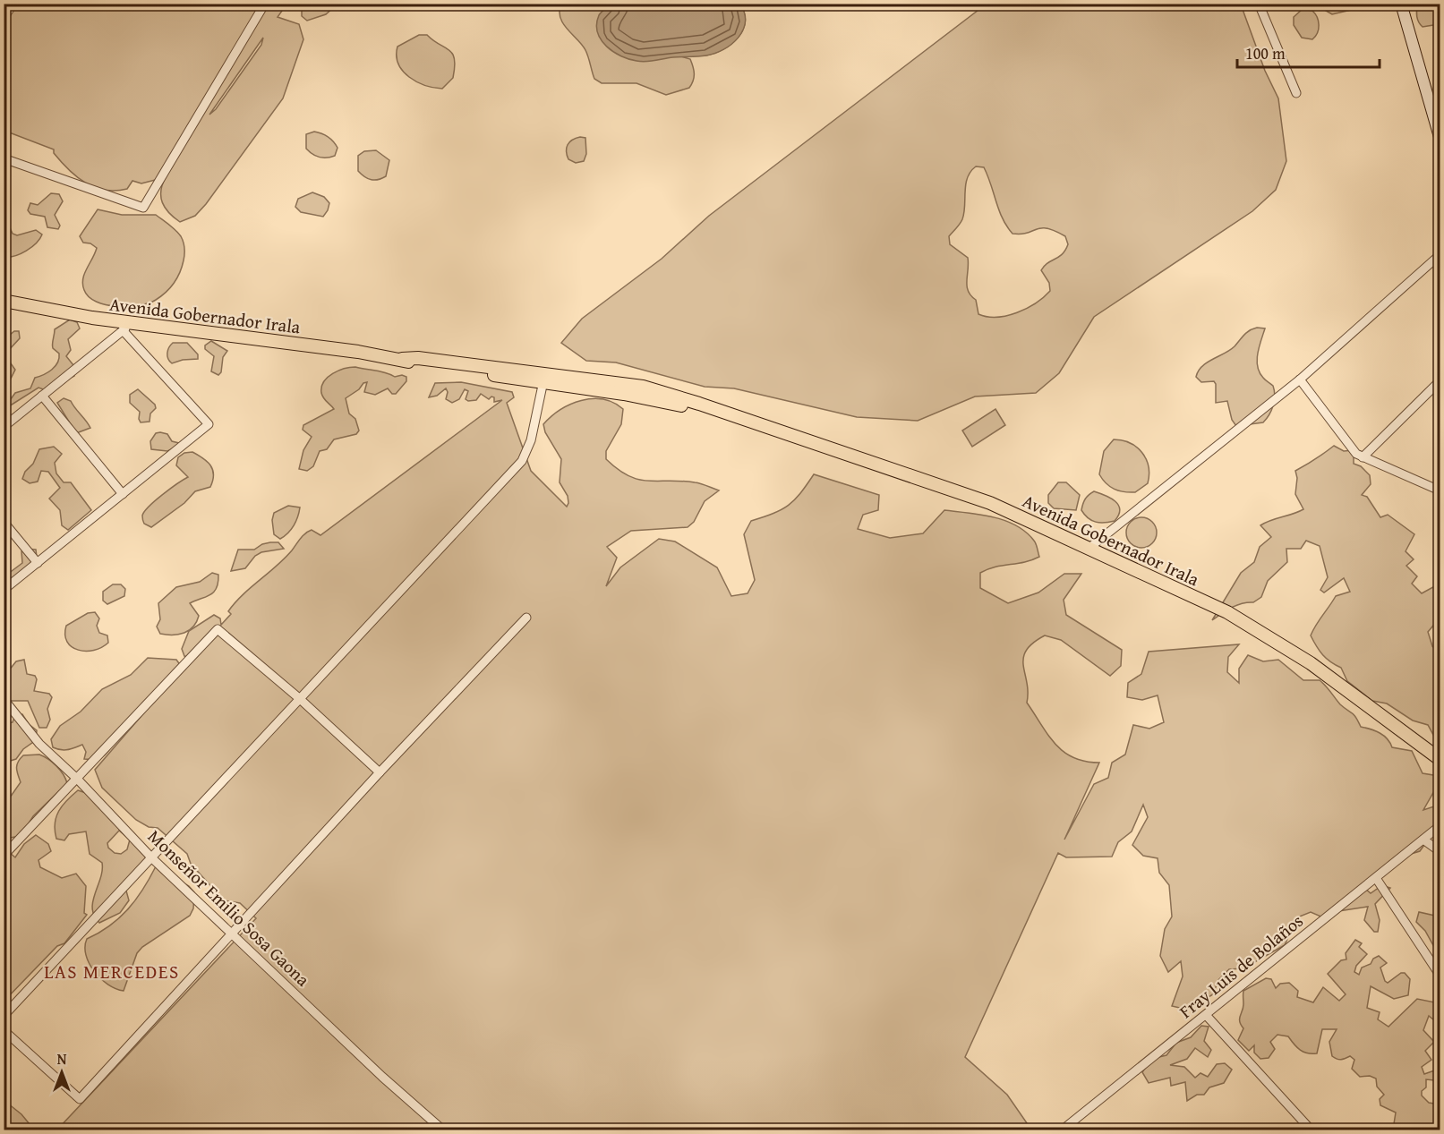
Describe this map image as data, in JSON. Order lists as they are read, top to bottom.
{
  "streets": {
    "main road": ["Avenida Gobernador Irala"],
    "street": ["Monseñor Emilio Sosa Gaona", "Fray Luis de Bolaños"]
  },
  "districts": ["LAS MERCEDES"],
  "scale_bar": "100 m",
  "north": "top"
}
